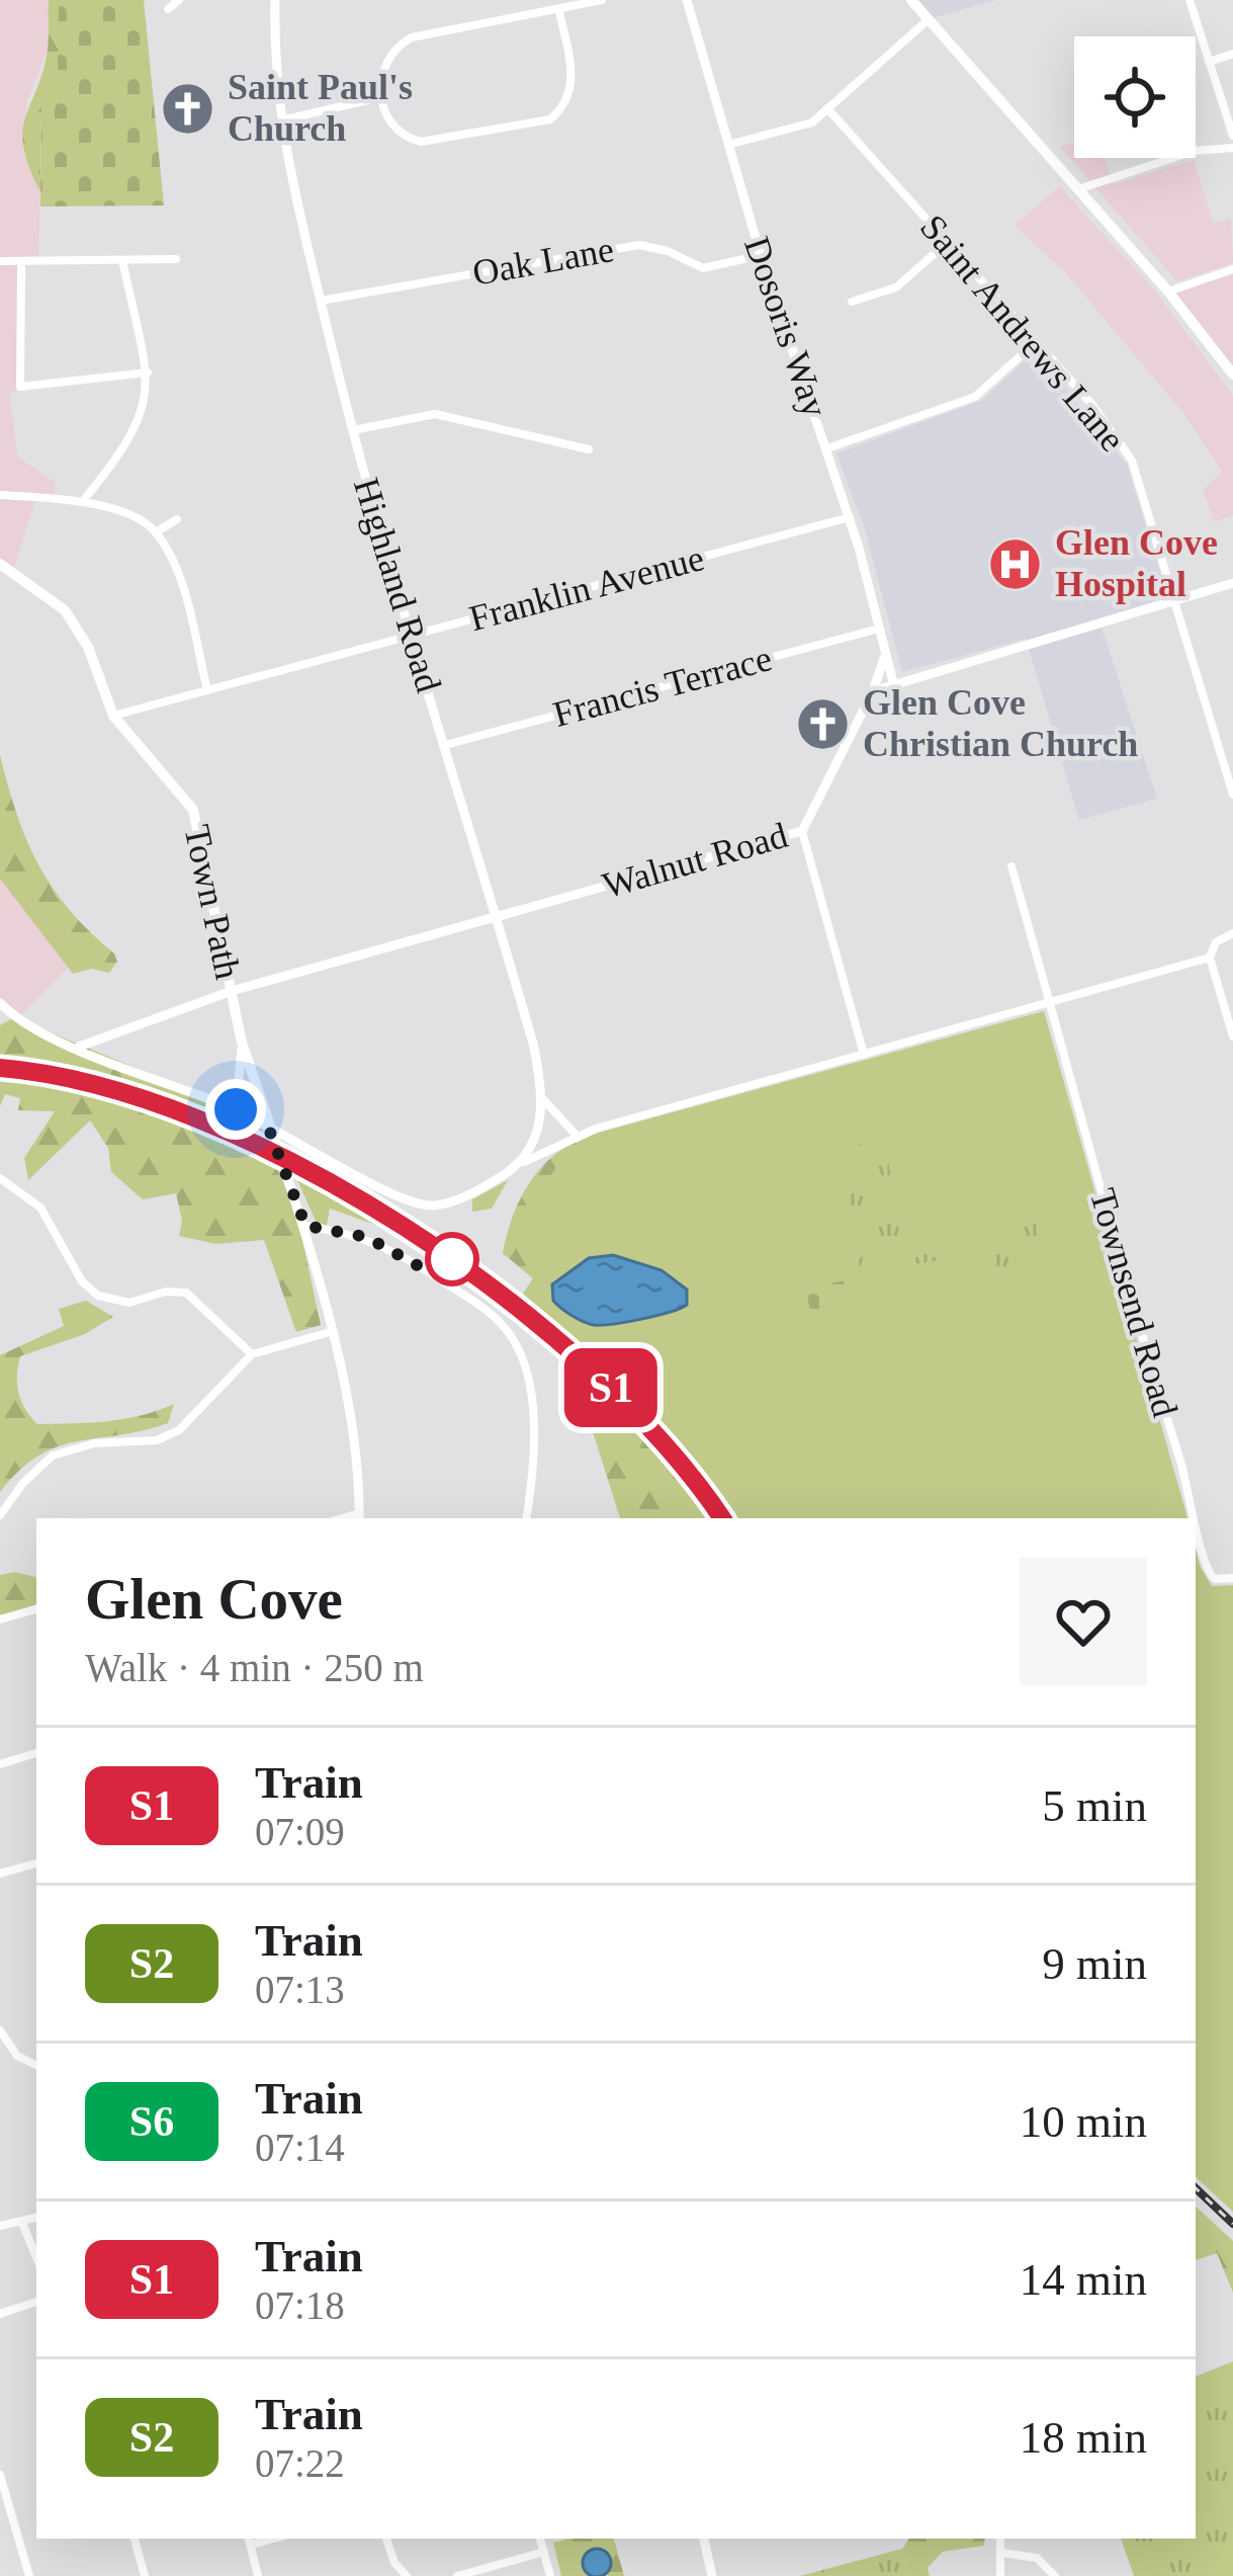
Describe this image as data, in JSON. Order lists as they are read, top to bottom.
{
  "streets": {
    "main road": ["Town Path"],
    "street": [
      "Oak Lane",
      "Dosoris Way",
      "Saint Andrews Lane",
      "Highland Road",
      "Franklin Avenue",
      "Francis Terrace",
      "Walnut Road",
      "Townsend Road"
    ]
  },
  "crossings": [
    ["Oak Lane", "Dosoris Way"],
    ["Oak Lane", "Highland Road"],
    ["Dosoris Way", "Franklin Avenue"],
    ["Dosoris Way", "Francis Terrace"],
    ["Highland Road", "Franklin Avenue"],
    ["Highland Road", "Francis Terrace"],
    ["Highland Road", "Walnut Road"],
    ["Franklin Avenue", "Town Path"],
    ["Walnut Road", "Town Path"]
  ],
  "places": {
    "church": ["Saint Paul's Church", "Glen Cove Christian Church"],
    "hospital": ["Glen Cove Hospital"]
  },
  "page": {
    "on_map": "S1",
    "heading": ["Glen Cove", "Walk · 4 min · 250 m"],
    "list": [
      {
        "mark": "S1",
        "name": "Train",
        "note": "07:09",
        "value": "5 min"
      },
      {
        "mark": "S2",
        "name": "Train",
        "note": "07:13",
        "value": "9 min"
      },
      {
        "mark": "S6",
        "name": "Train",
        "note": "07:14",
        "value": "10 min"
      },
      {
        "mark": "S1",
        "name": "Train",
        "note": "07:18",
        "value": "14 min"
      },
      {
        "mark": "S2",
        "name": "Train",
        "note": "07:22",
        "value": "18 min"
      }
    ]
  }
}
